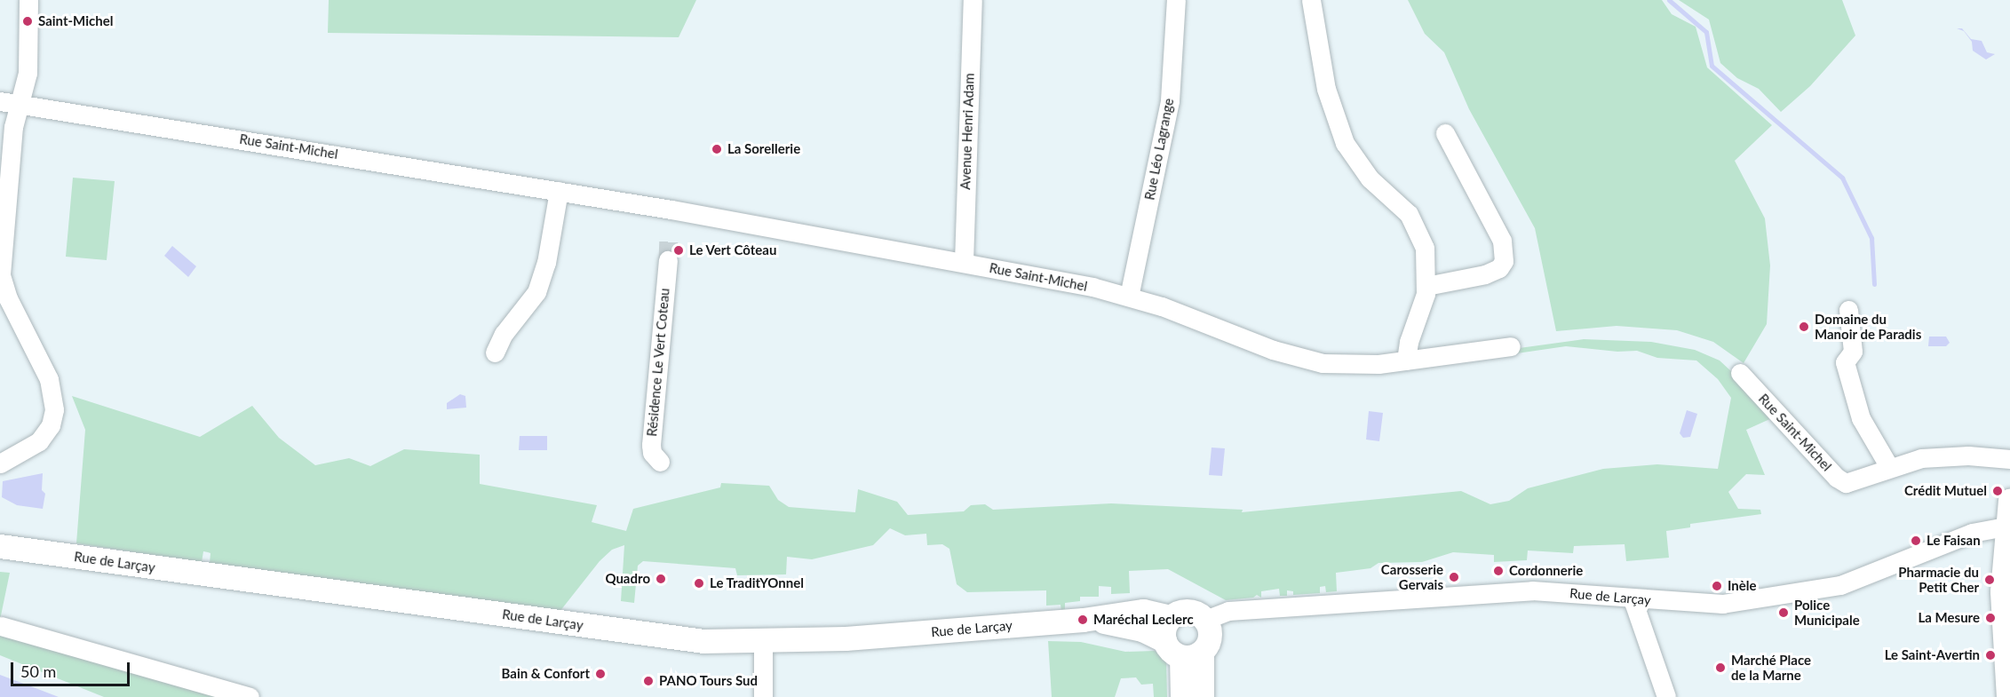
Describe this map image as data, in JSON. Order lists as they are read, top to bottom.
{
  "streets": {
    "main road": ["Rue de Larçay"],
    "street": [
      "Avenue Henri Adam",
      "Rue Saint-Michel",
      "Rue Léo Lagrange",
      "Résidence Le Vert Coteau"
    ]
  },
  "crossings": [
    ["Avenue Henri Adam", "Rue Saint-Michel"],
    ["Rue Saint-Michel", "Rue Léo Lagrange"]
  ],
  "places": [
    "Saint-Michel",
    "La Sorellerie",
    "Le Vert Côteau",
    "Domaine du Manoir de Paradis",
    "Crédit Mutuel",
    "Le Faisan",
    "Cordonnerie",
    "Carosserie Gervais",
    "Quadro",
    "Pharmacie du Petit Cher",
    "Le TraditYOnnel",
    "Inèle",
    "Police Municipale",
    "La Mesure",
    "Maréchal Leclerc",
    "Le Saint-Avertin",
    "Marché Place de la Marne",
    "Bain & Confort",
    "PANO Tours Sud"
  ],
  "scale_bar": "50 m"
}
